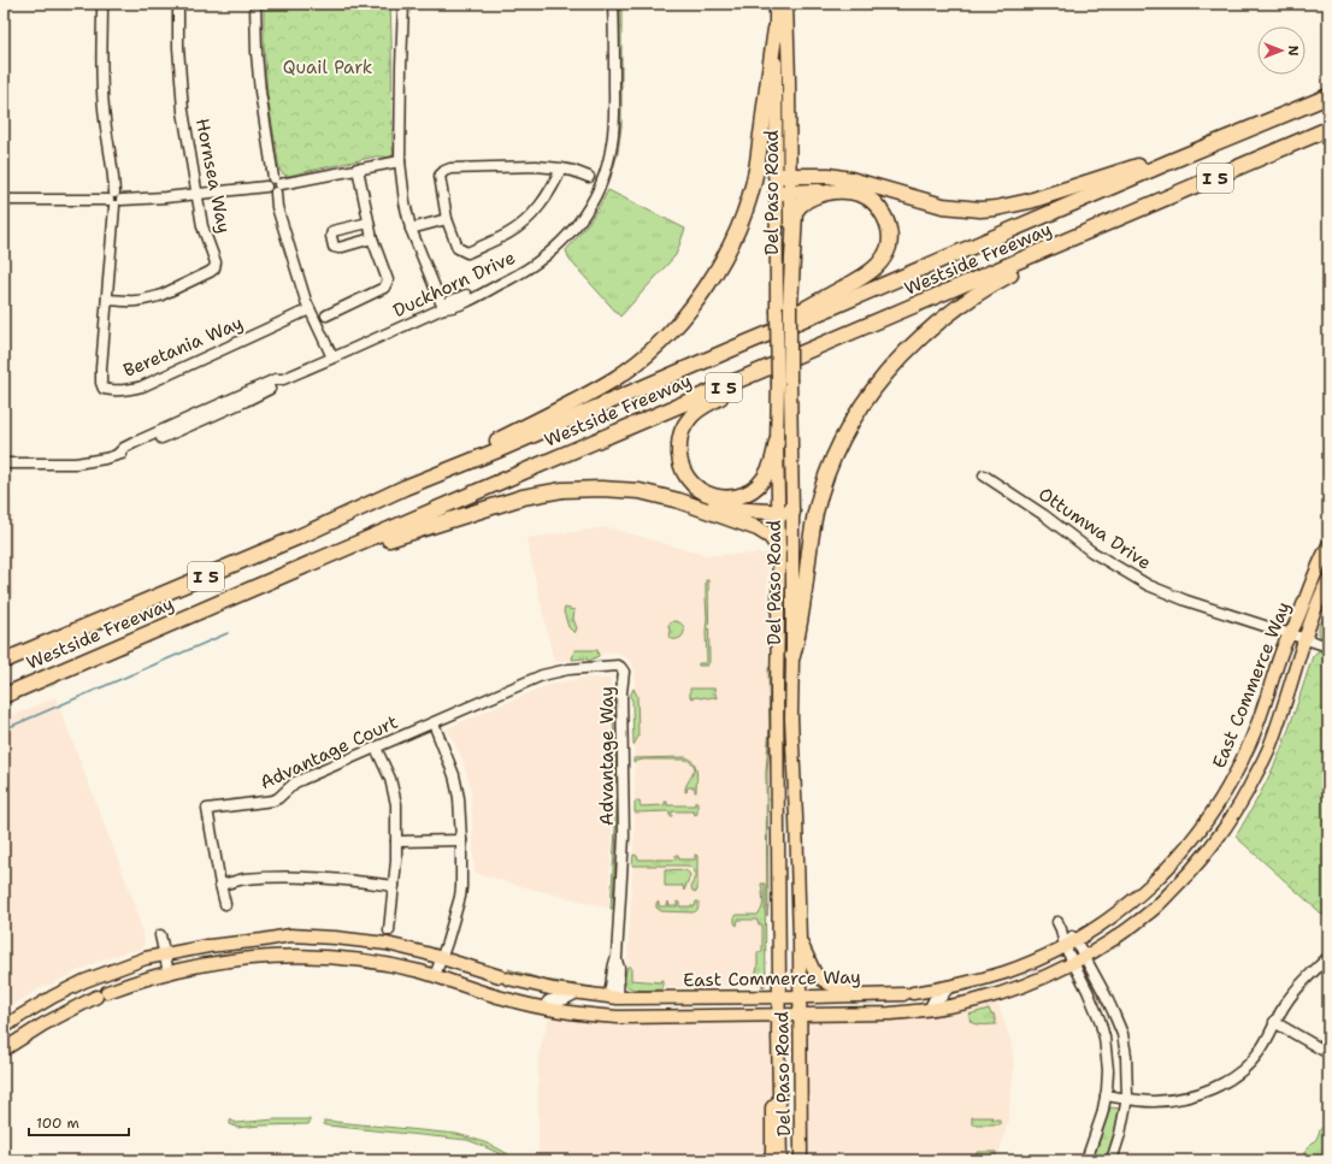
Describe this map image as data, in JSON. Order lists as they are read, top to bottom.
{
  "streets": {
    "highway": ["I 5", "Westside Freeway"],
    "main road": ["Del Paso Road", "East Commerce Way"],
    "street": [
      "Hornsea Way",
      "Duckhorn Drive",
      "Beretania Way",
      "Ottumwa Drive",
      "Advantage Court",
      "Advantage Way"
    ]
  },
  "crossings": [
    ["Hornsea Way", "Beretania Way"],
    ["Del Paso Road", "East Commerce Way"],
    ["Ottumwa Drive", "East Commerce Way"],
    ["East Commerce Way", "Advantage Way"],
    ["Advantage Court", "Advantage Way"]
  ],
  "parks": ["Quail Park"],
  "scale_bar": "100 m",
  "north": "right"
}
